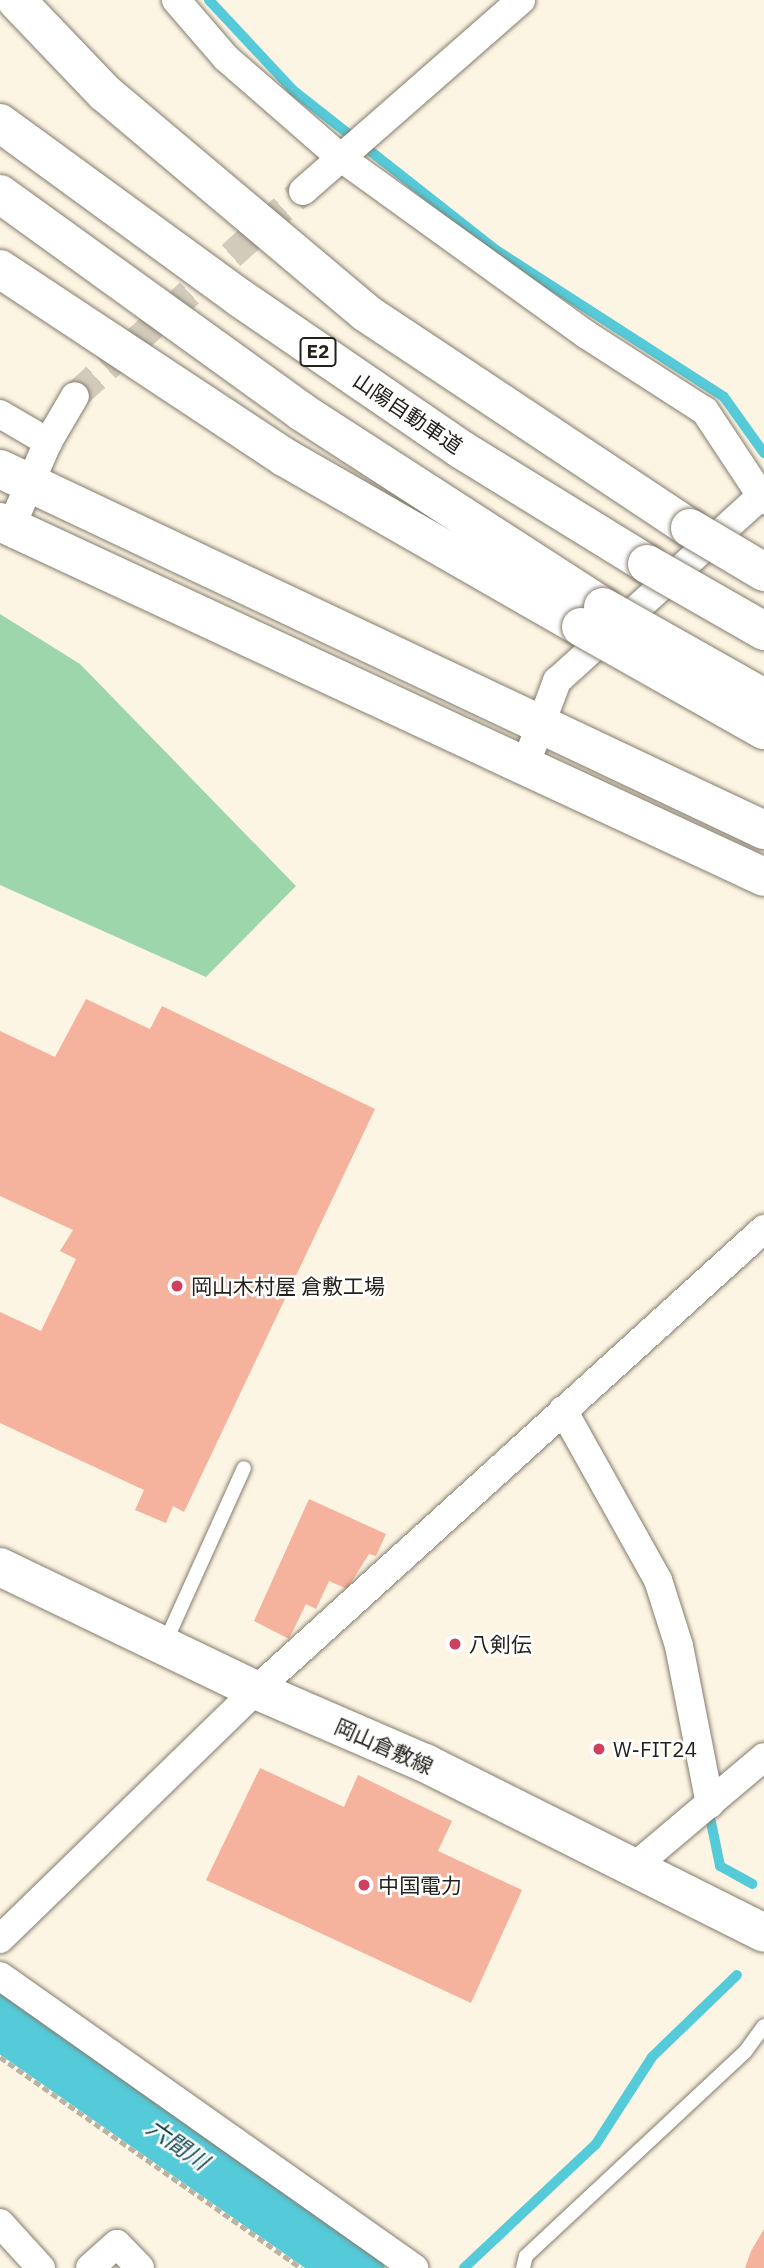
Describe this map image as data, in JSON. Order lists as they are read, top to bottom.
{
  "streets": {
    "main road": ["E2", "山陽自動車道", "岡山倉敷線"]
  },
  "water": ["六間川"],
  "places": [
    "岡山木村屋 倉敷工場",
    "八剣伝",
    "W-FIT24",
    "中国電力"
  ]
}
